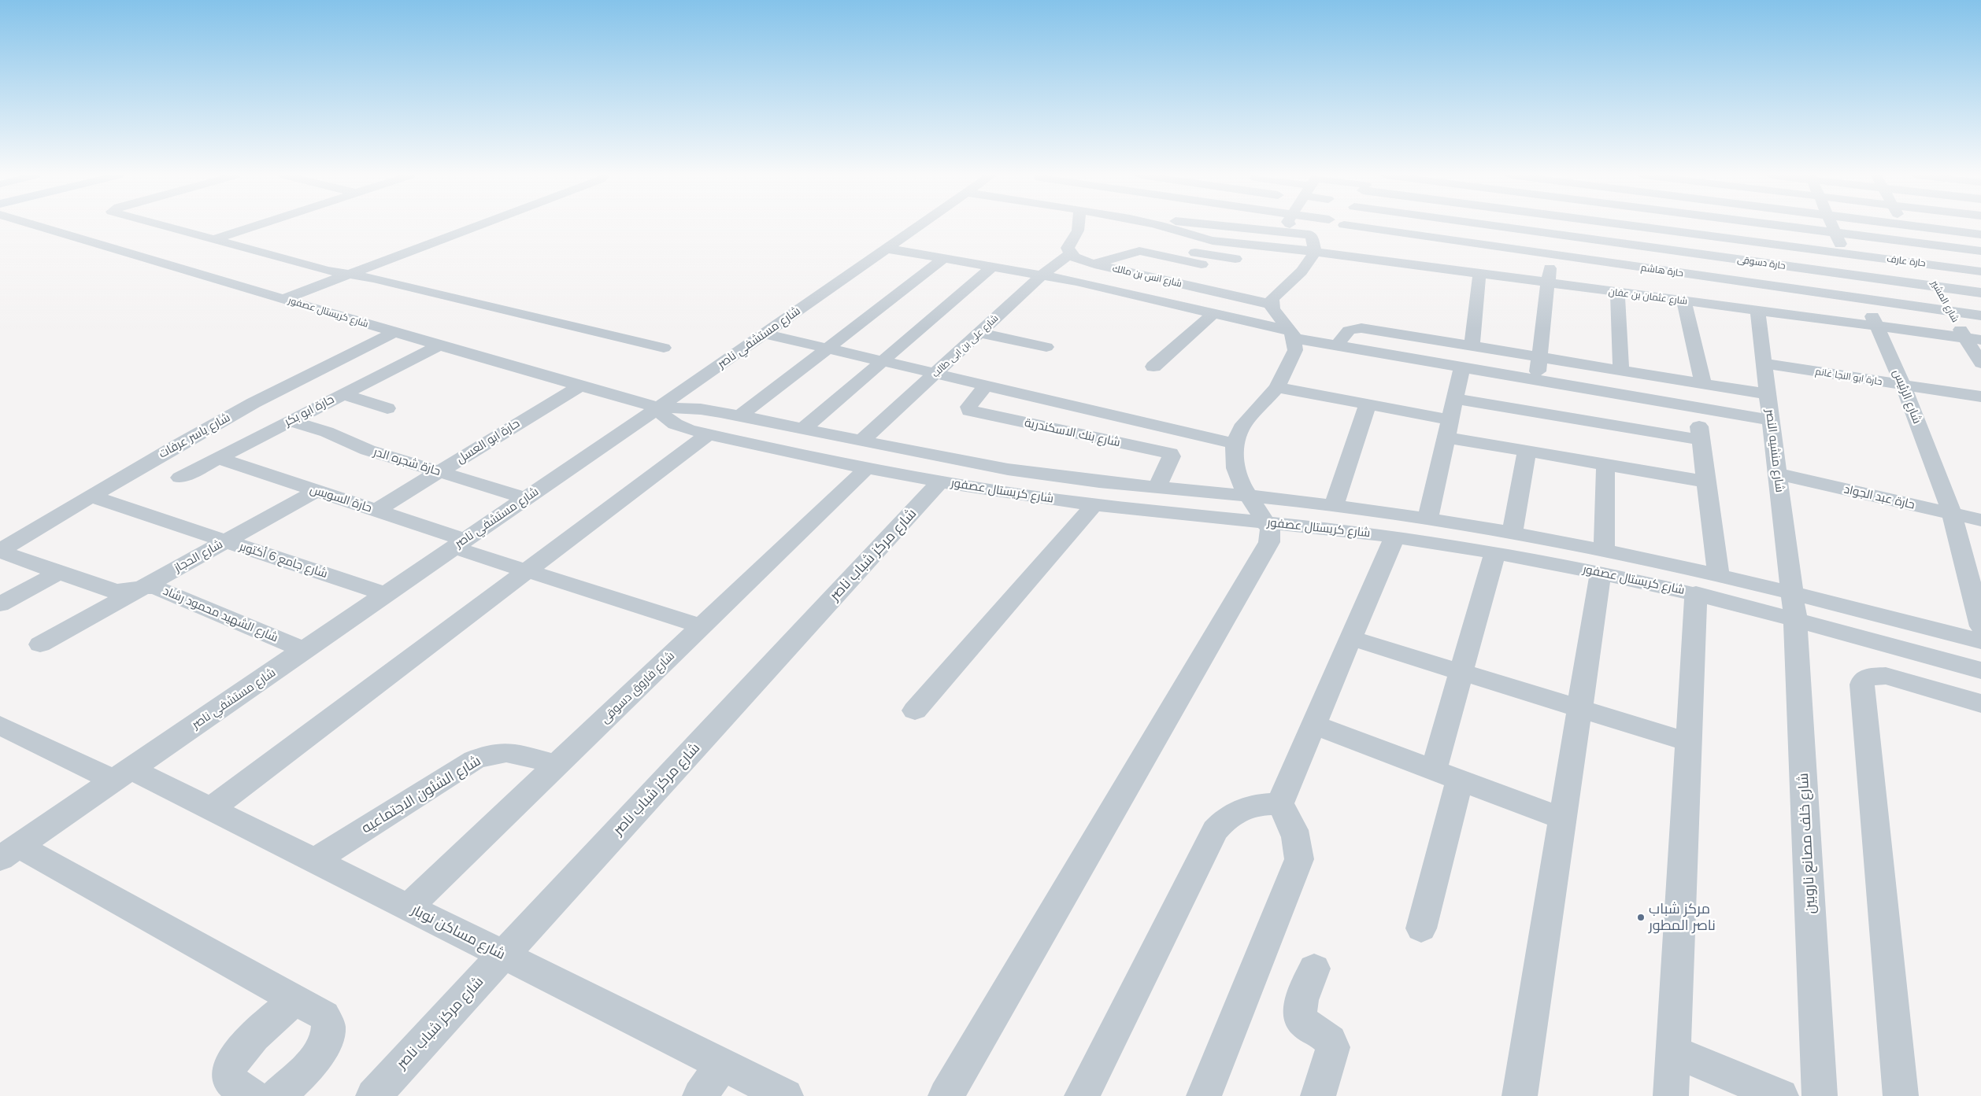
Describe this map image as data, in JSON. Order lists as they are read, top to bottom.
{
  "streets": {
    "street": [
      "حارة عارف",
      "حارة دسوقى",
      "حارة هاشم",
      "شارع انس بن مالك",
      "شارع عثمان بن عفان",
      "شارع المشير",
      "شارع كريستال عصفور",
      "شارع مستشفي ناصر",
      "شارع على بن ابى طالب",
      "حارة ابو النجا غانم",
      "شارع الرئيس",
      "حارة ابو بكر",
      "شارع بنك الاسكندرية",
      "شارع ياسر عرفات",
      "حارة ابو العسل",
      "شارع منشيه النصر",
      "حارة شجره الدر",
      "حارة عبد الجواد",
      "حارة السويس",
      "شارع مركز شباب ناصر",
      "شارع الحجاز",
      "شارع جامع 6 أكتوبر",
      "شارع الشهيد محمود رشاد",
      "شارع فاروق دسوقى",
      "شارع الشئون الاجتماعيه",
      "شارع خلف مصانع ناروبين",
      "شارع مساكن نوبار"
    ]
  },
  "crossings": [
    ["حارة عارف", "شارع المشير"],
    ["حارة عارف", "شارع الرئيس"],
    ["حارة دسوقى", "شارع المشير"],
    ["حارة دسوقى", "شارع الرئيس"],
    ["حارة هاشم", "شارع عثمان بن عفان"],
    ["حارة هاشم", "شارع المشير"],
    ["حارة هاشم", "شارع الرئيس"],
    ["شارع انس بن مالك", "شارع على بن ابى طالب"],
    ["شارع عثمان بن عفان", "شارع المشير"],
    ["شارع عثمان بن عفان", "شارع الرئيس"],
    ["شارع عثمان بن عفان", "شارع منشيه النصر"],
    ["شارع كريستال عصفور", "شارع مستشفي ناصر"],
    ["شارع كريستال عصفور", "شارع على بن ابى طالب"],
    ["شارع كريستال عصفور", "حارة ابو بكر"],
    ["شارع كريستال عصفور", "شارع بنك الاسكندرية"],
    ["شارع كريستال عصفور", "شارع ياسر عرفات"],
    ["شارع كريستال عصفور", "حارة ابو العسل"],
    ["شارع كريستال عصفور", "شارع منشيه النصر"],
    ["شارع كريستال عصفور", "شارع مركز شباب ناصر"],
    ["شارع كريستال عصفور", "شارع فاروق دسوقى"],
    ["شارع كريستال عصفور", "شارع خلف مصانع ناروبين"],
    ["شارع مستشفي ناصر", "حارة شجره الدر"],
    ["شارع مستشفي ناصر", "حارة السويس"],
    ["شارع مستشفي ناصر", "شارع جامع 6 أكتوبر"],
    ["شارع مستشفي ناصر", "شارع الشهيد محمود رشاد"],
    ["شارع مستشفي ناصر", "شارع مساكن نوبار"],
    ["حارة ابو النجا غانم", "شارع الرئيس"],
    ["حارة ابو النجا غانم", "شارع منشيه النصر"],
    ["شارع الرئيس", "حارة عبد الجواد"],
    ["حارة ابو بكر", "حارة شجره الدر"],
    ["حارة ابو بكر", "حارة السويس"],
    ["شارع ياسر عرفات", "شارع جامع 6 أكتوبر"],
    ["شارع ياسر عرفات", "شارع الشهيد محمود رشاد"],
    ["حارة ابو العسل", "حارة شجره الدر"],
    ["حارة ابو العسل", "حارة السويس"],
    ["شارع منشيه النصر", "حارة عبد الجواد"],
    ["شارع منشيه النصر", "شارع خلف مصانع ناروبين"],
    ["حارة السويس", "شارع الحجاز"],
    ["حارة السويس", "شارع فاروق دسوقى"],
    ["شارع مركز شباب ناصر", "شارع مساكن نوبار"],
    ["شارع الحجاز", "شارع جامع 6 أكتوبر"],
    ["شارع الحجاز", "شارع الشهيد محمود رشاد"],
    ["شارع فاروق دسوقى", "شارع الشئون الاجتماعيه"],
    ["شارع فاروق دسوقى", "شارع مساكن نوبار"],
    ["شارع الشئون الاجتماعيه", "شارع مساكن نوبار"]
  ],
  "places": ["مركز شباب ناصر المطور"]
}
